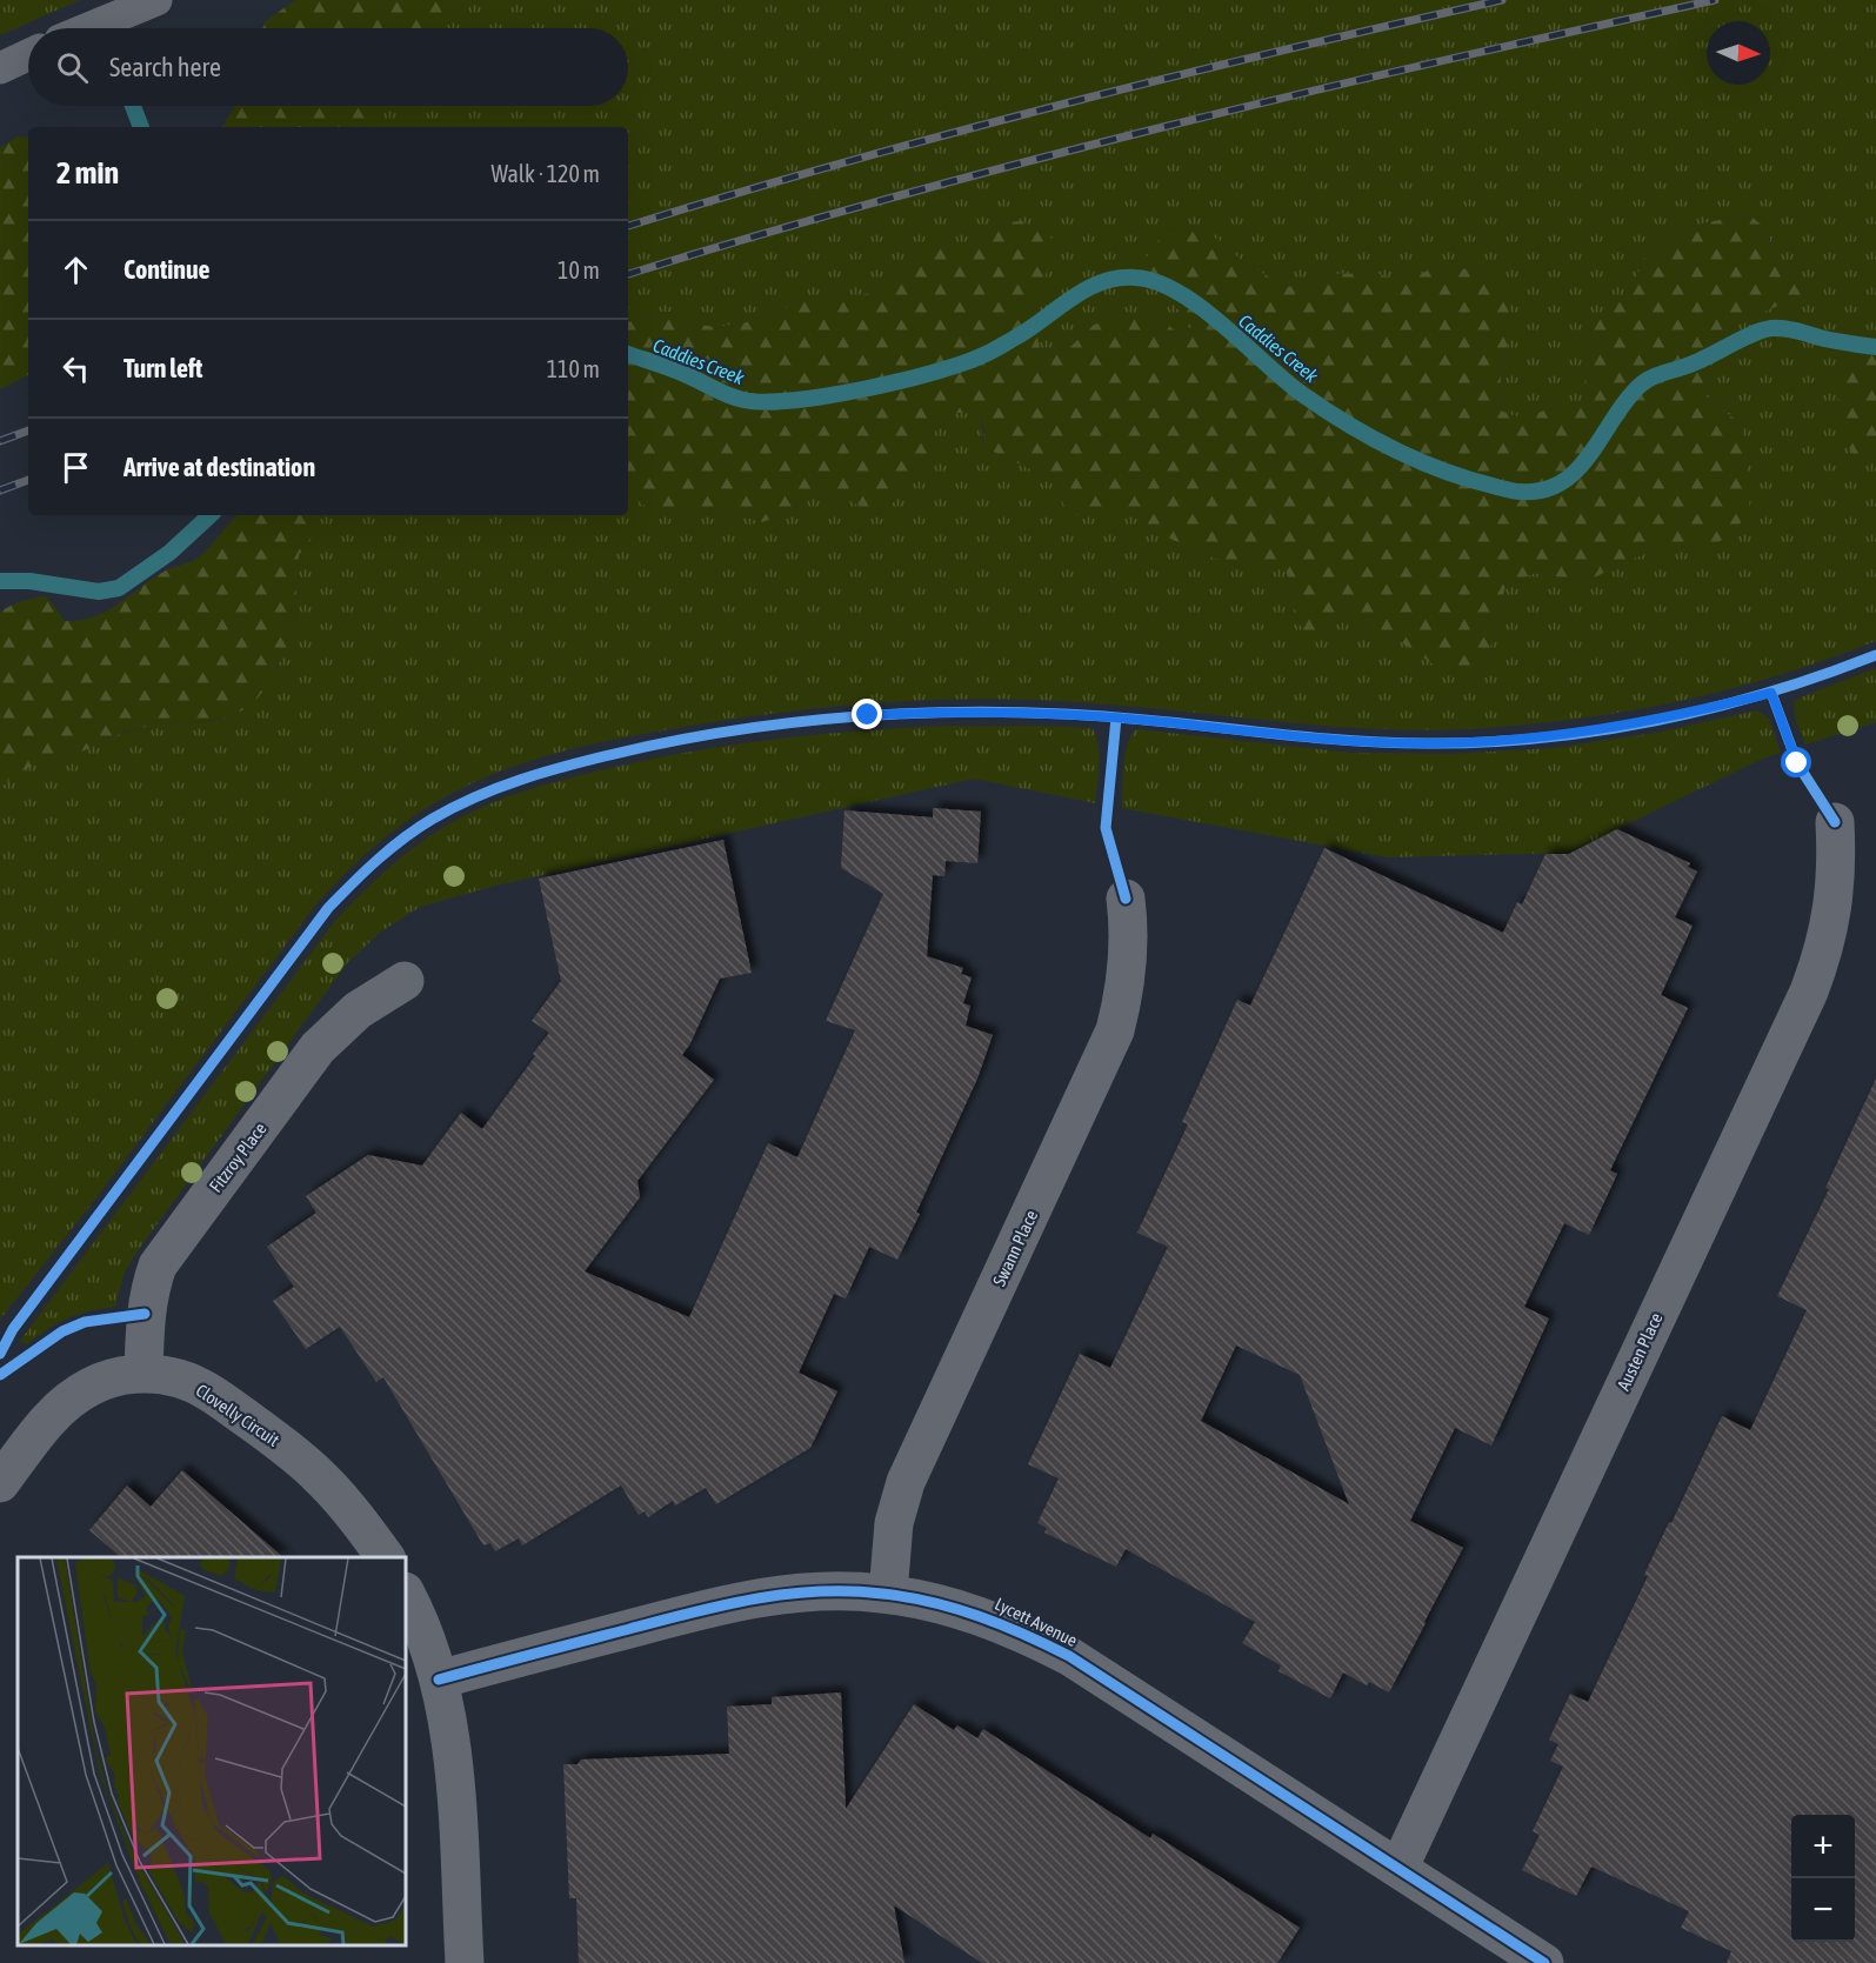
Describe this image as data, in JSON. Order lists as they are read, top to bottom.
{
  "streets": {
    "street": [
      "Fitzroy Place",
      "Swann Place",
      "Austen Place",
      "Clovelly Circuit",
      "Lycett Avenue"
    ]
  },
  "crossings": [
    ["Fitzroy Place", "Clovelly Circuit"],
    ["Swann Place", "Lycett Avenue"],
    ["Austen Place", "Lycett Avenue"]
  ],
  "water": ["Caddies Creek"],
  "north": "right",
  "page": {
    "search": "Search here",
    "heading": ["2 min", "Walk · 120 m"],
    "list": [
      ["Continue", "10 m"],
      ["Turn left", "110 m"],
      "Arrive at destination"
    ],
    "map_buttons": ["+", "−"]
  }
}
